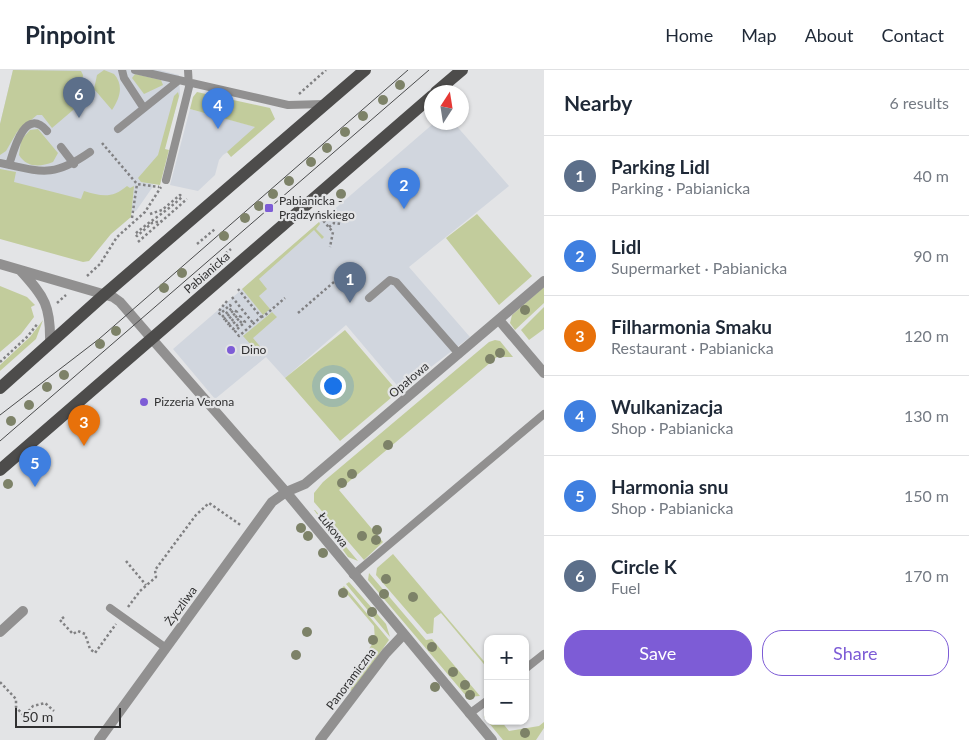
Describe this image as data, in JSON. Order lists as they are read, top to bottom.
{
  "streets": {
    "main road": ["Pabianicka"],
    "street": [
      "Opałowa",
      "Łukowa",
      "Życzliwa",
      "Panoramiczna"
    ]
  },
  "crossings": [
    ["Pabianicka", "Łukowa"],
    ["Opałowa", "Łukowa"],
    ["Opałowa", "Życzliwa"],
    ["Łukowa", "Życzliwa"],
    ["Łukowa", "Panoramiczna"]
  ],
  "places": {
    "transit": ["Pabianicka - Prądzyńskiego"],
    "other": ["Dino", "Pizzeria Verona"]
  },
  "scale_bar": "50 m",
  "north": "top",
  "page": {
    "header": "Pinpoint",
    "nav": [
      "Home",
      "Map",
      "About",
      "Contact"
    ],
    "heading": ["Nearby", "6 results"],
    "pins": [
      "6",
      "4",
      "2",
      "1",
      "3",
      "5"
    ],
    "list": [
      {
        "mark": "1",
        "name": "Parking Lidl",
        "note": "Parking · Pabianicka",
        "value": "40 m"
      },
      {
        "mark": "2",
        "name": "Lidl",
        "note": "Supermarket · Pabianicka",
        "value": "90 m"
      },
      {
        "mark": "3",
        "name": "Filharmonia Smaku",
        "note": "Restaurant · Pabianicka",
        "value": "120 m"
      },
      {
        "mark": "4",
        "name": "Wulkanizacja",
        "note": "Shop · Pabianicka",
        "value": "130 m"
      },
      {
        "mark": "5",
        "name": "Harmonia snu",
        "note": "Shop · Pabianicka",
        "value": "150 m"
      },
      {
        "mark": "6",
        "name": "Circle K",
        "note": "Fuel",
        "value": "170 m"
      }
    ],
    "buttons": ["Save", "Share"],
    "map_buttons": ["+", "−"],
    "scale": "50 m"
  }
}
